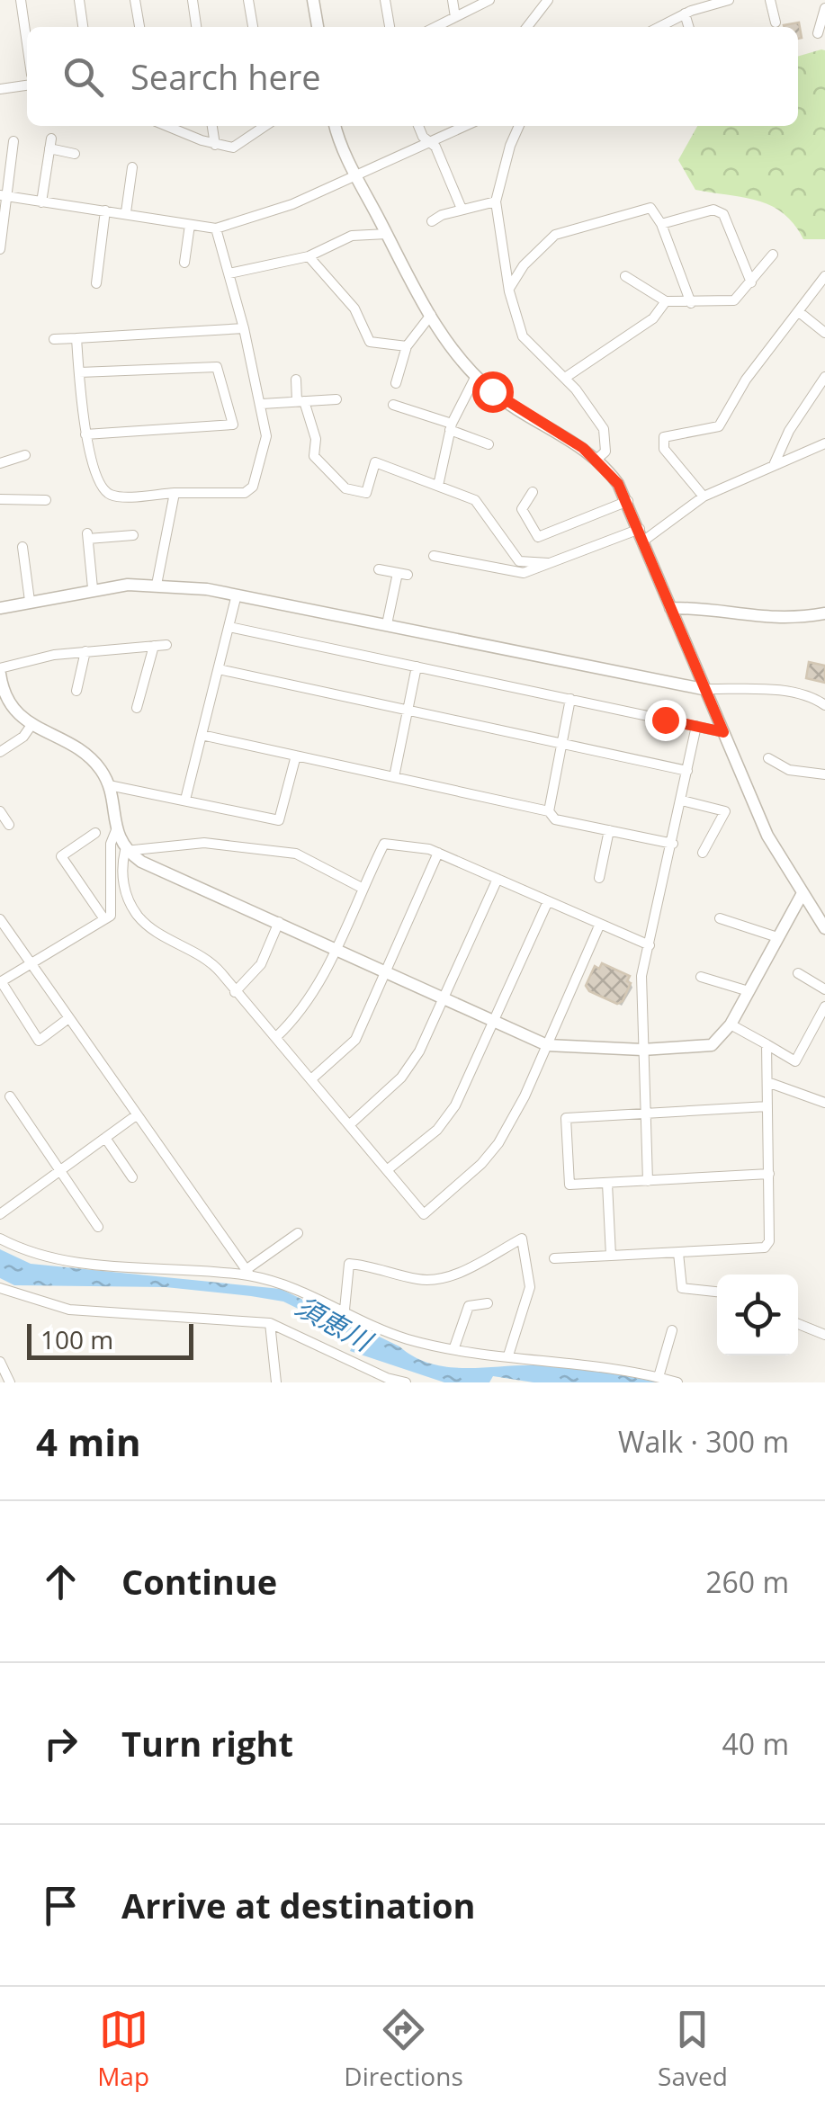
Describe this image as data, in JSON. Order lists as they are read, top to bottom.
{
  "water": ["須恵川"],
  "scale_bar": "100 m",
  "page": {
    "search": "Search here",
    "scale": "100 m",
    "heading": ["4 min", "Walk · 300 m"],
    "list": [
      ["Continue", "260 m"],
      ["Turn right", "40 m"],
      "Arrive at destination"
    ],
    "nav": ["Map", "Directions", "Saved"]
  }
}
